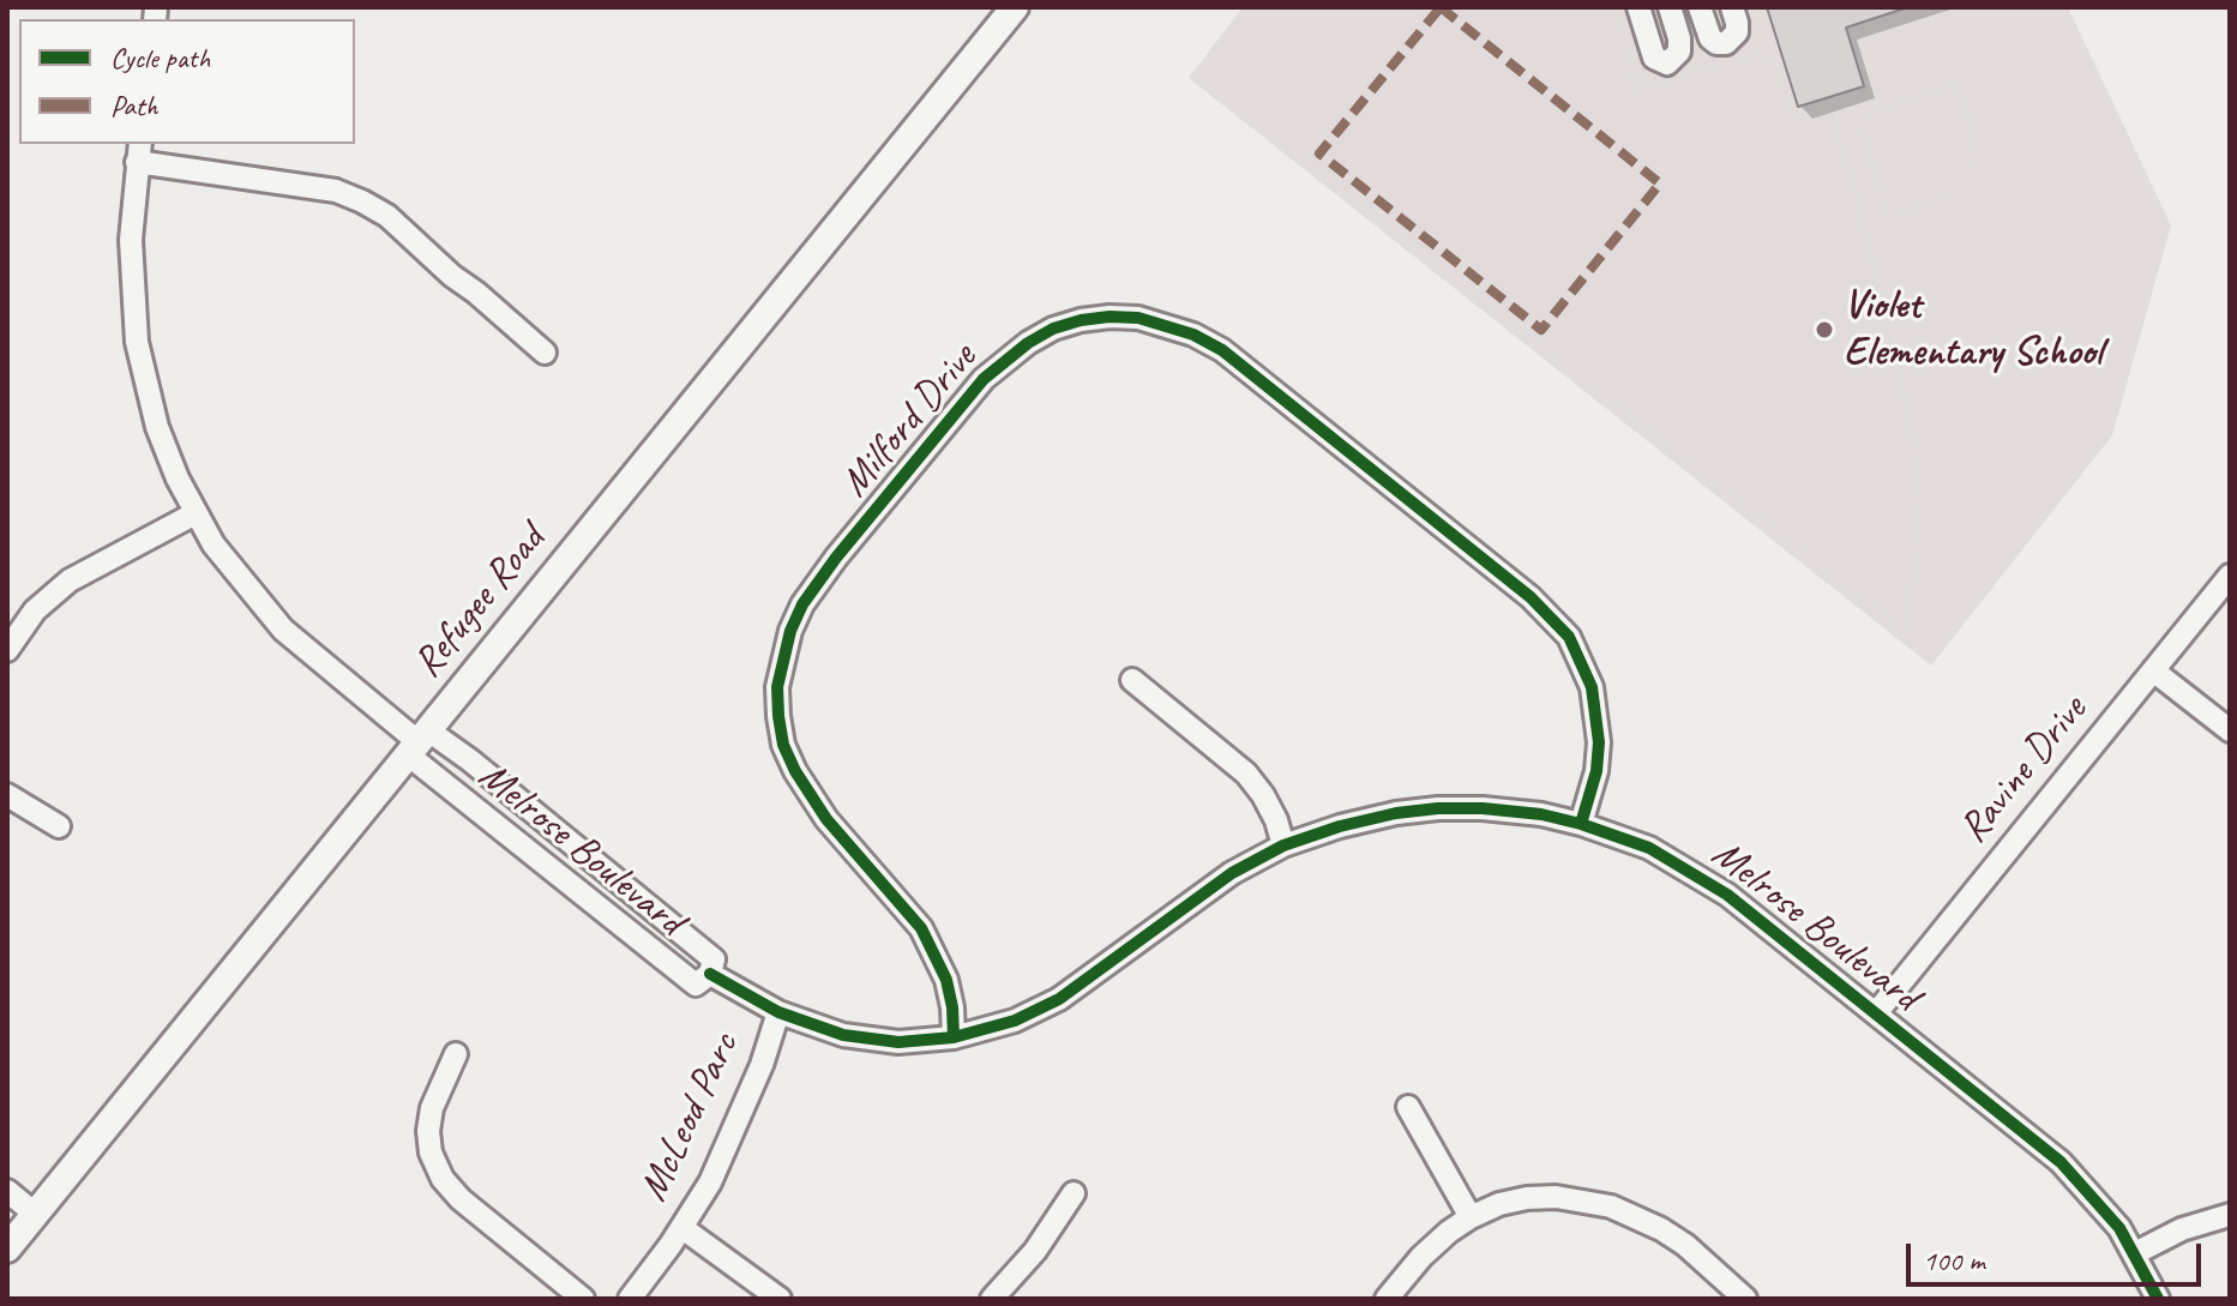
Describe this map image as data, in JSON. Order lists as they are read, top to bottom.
{
  "streets": {
    "main road": ["Refugee Road"],
    "street": [
      "Milford Drive",
      "Ravine Drive",
      "Melrose Boulevard",
      "McLeod Parc"
    ]
  },
  "crossings": [
    ["Milford Drive", "Melrose Boulevard"],
    ["Refugee Road", "Melrose Boulevard"],
    ["Ravine Drive", "Melrose Boulevard"],
    ["Melrose Boulevard", "McLeod Parc"]
  ],
  "places": ["Violet Elementary School"],
  "legend": ["Cycle path", "Path"],
  "scale_bar": "100 m"
}
